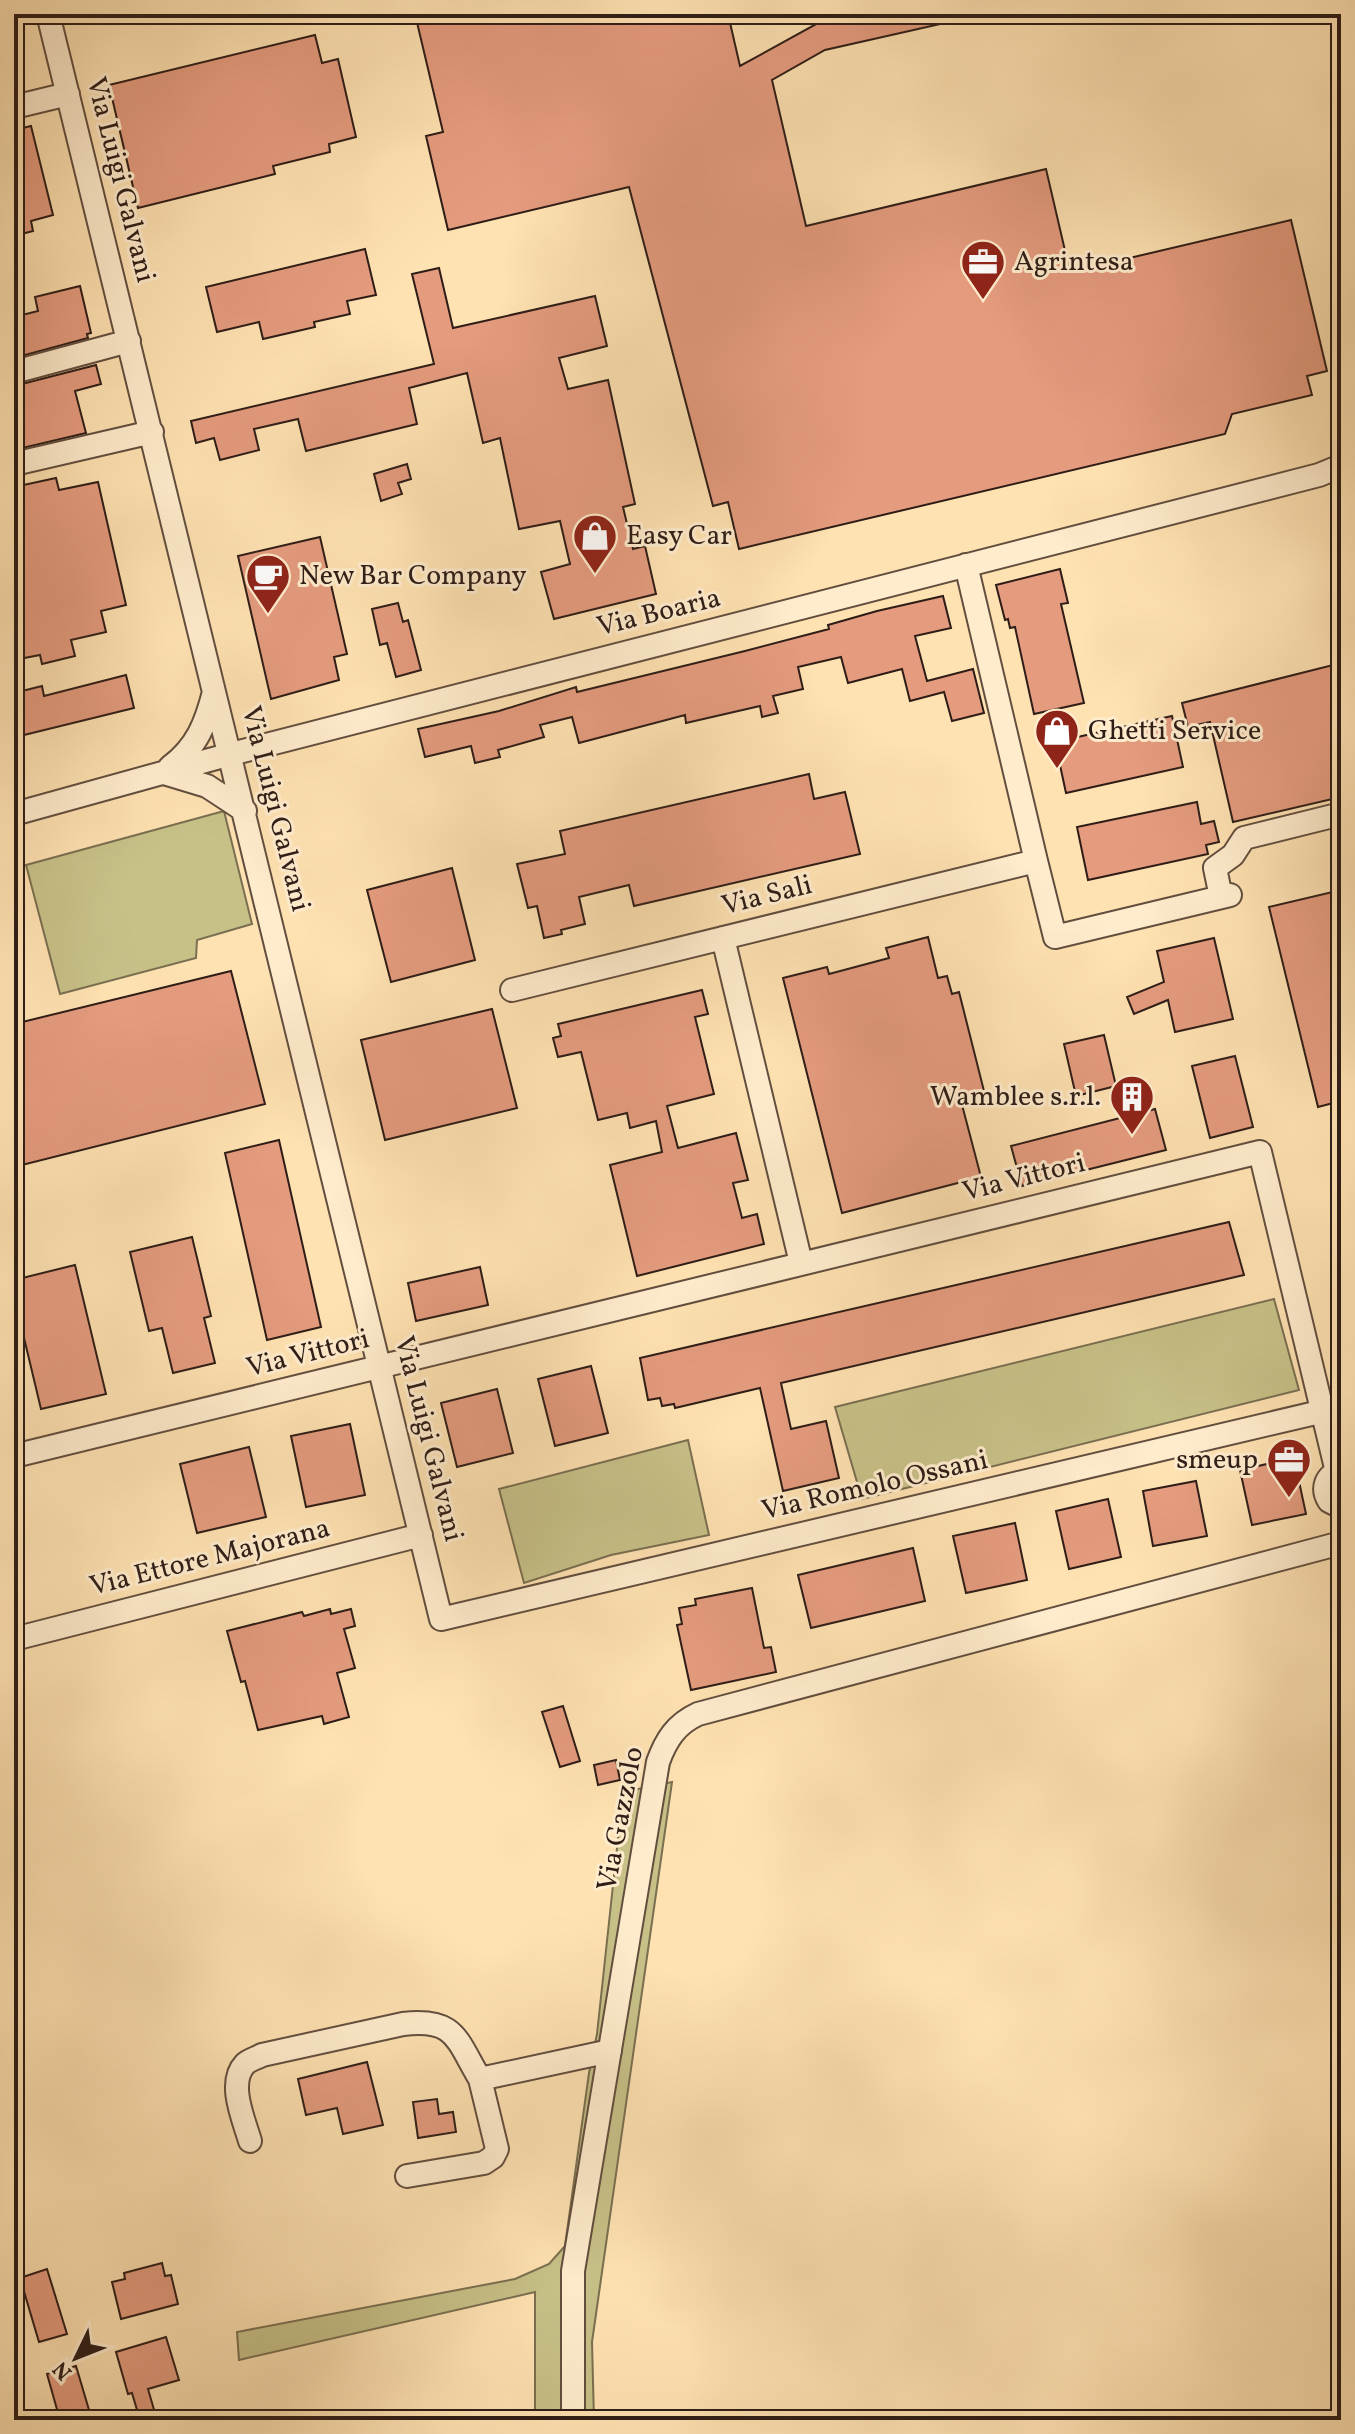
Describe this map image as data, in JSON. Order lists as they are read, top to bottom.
{
  "streets": {
    "street": [
      "Via Luigi Galvani",
      "Via Boaria",
      "Via Sali",
      "Via Vittori",
      "Via Romolo Ossani",
      "Via Ettore Majorana",
      "Via Gazzolo"
    ]
  },
  "crossings": [
    ["Via Luigi Galvani", "Via Boaria"],
    ["Via Luigi Galvani", "Via Vittori"],
    ["Via Luigi Galvani", "Via Romolo Ossani"],
    ["Via Luigi Galvani", "Via Ettore Majorana"],
    ["Via Vittori", "Via Romolo Ossani"]
  ],
  "places": {
    "office": ["Agrintesa", "smeup"],
    "shop": ["Easy Car", "Ghetti Service"],
    "cafe": ["New Bar Company"],
    "building": ["Wamblee s.r.l."]
  },
  "north": "bottom left"
}
